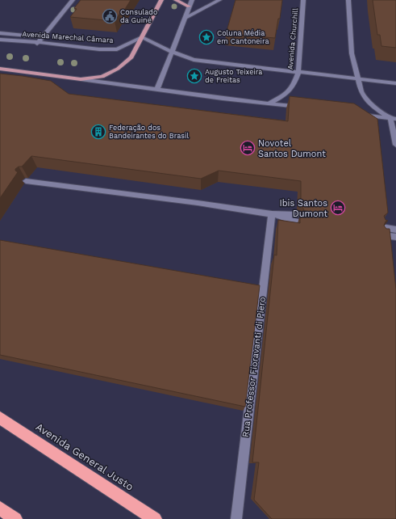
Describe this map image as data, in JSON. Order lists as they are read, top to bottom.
{
  "streets": {
    "highway": ["Avenida General Justo"],
    "street": ["Avenida Marechal Câmara", "Avenida Churchill", "Rua Professor Fioravanti di Piero"]
  },
  "places": {
    "public building": ["Consulado da Guiné"],
    "place": ["Coluna Média em Cantoneira", "Augusto Teixeira de Freitas"],
    "building": ["Federação dos Bandeirantes do Brasil"],
    "hotel": ["Novotel Santos Dumont", "Ibis Santos Dumont"]
  }
}
